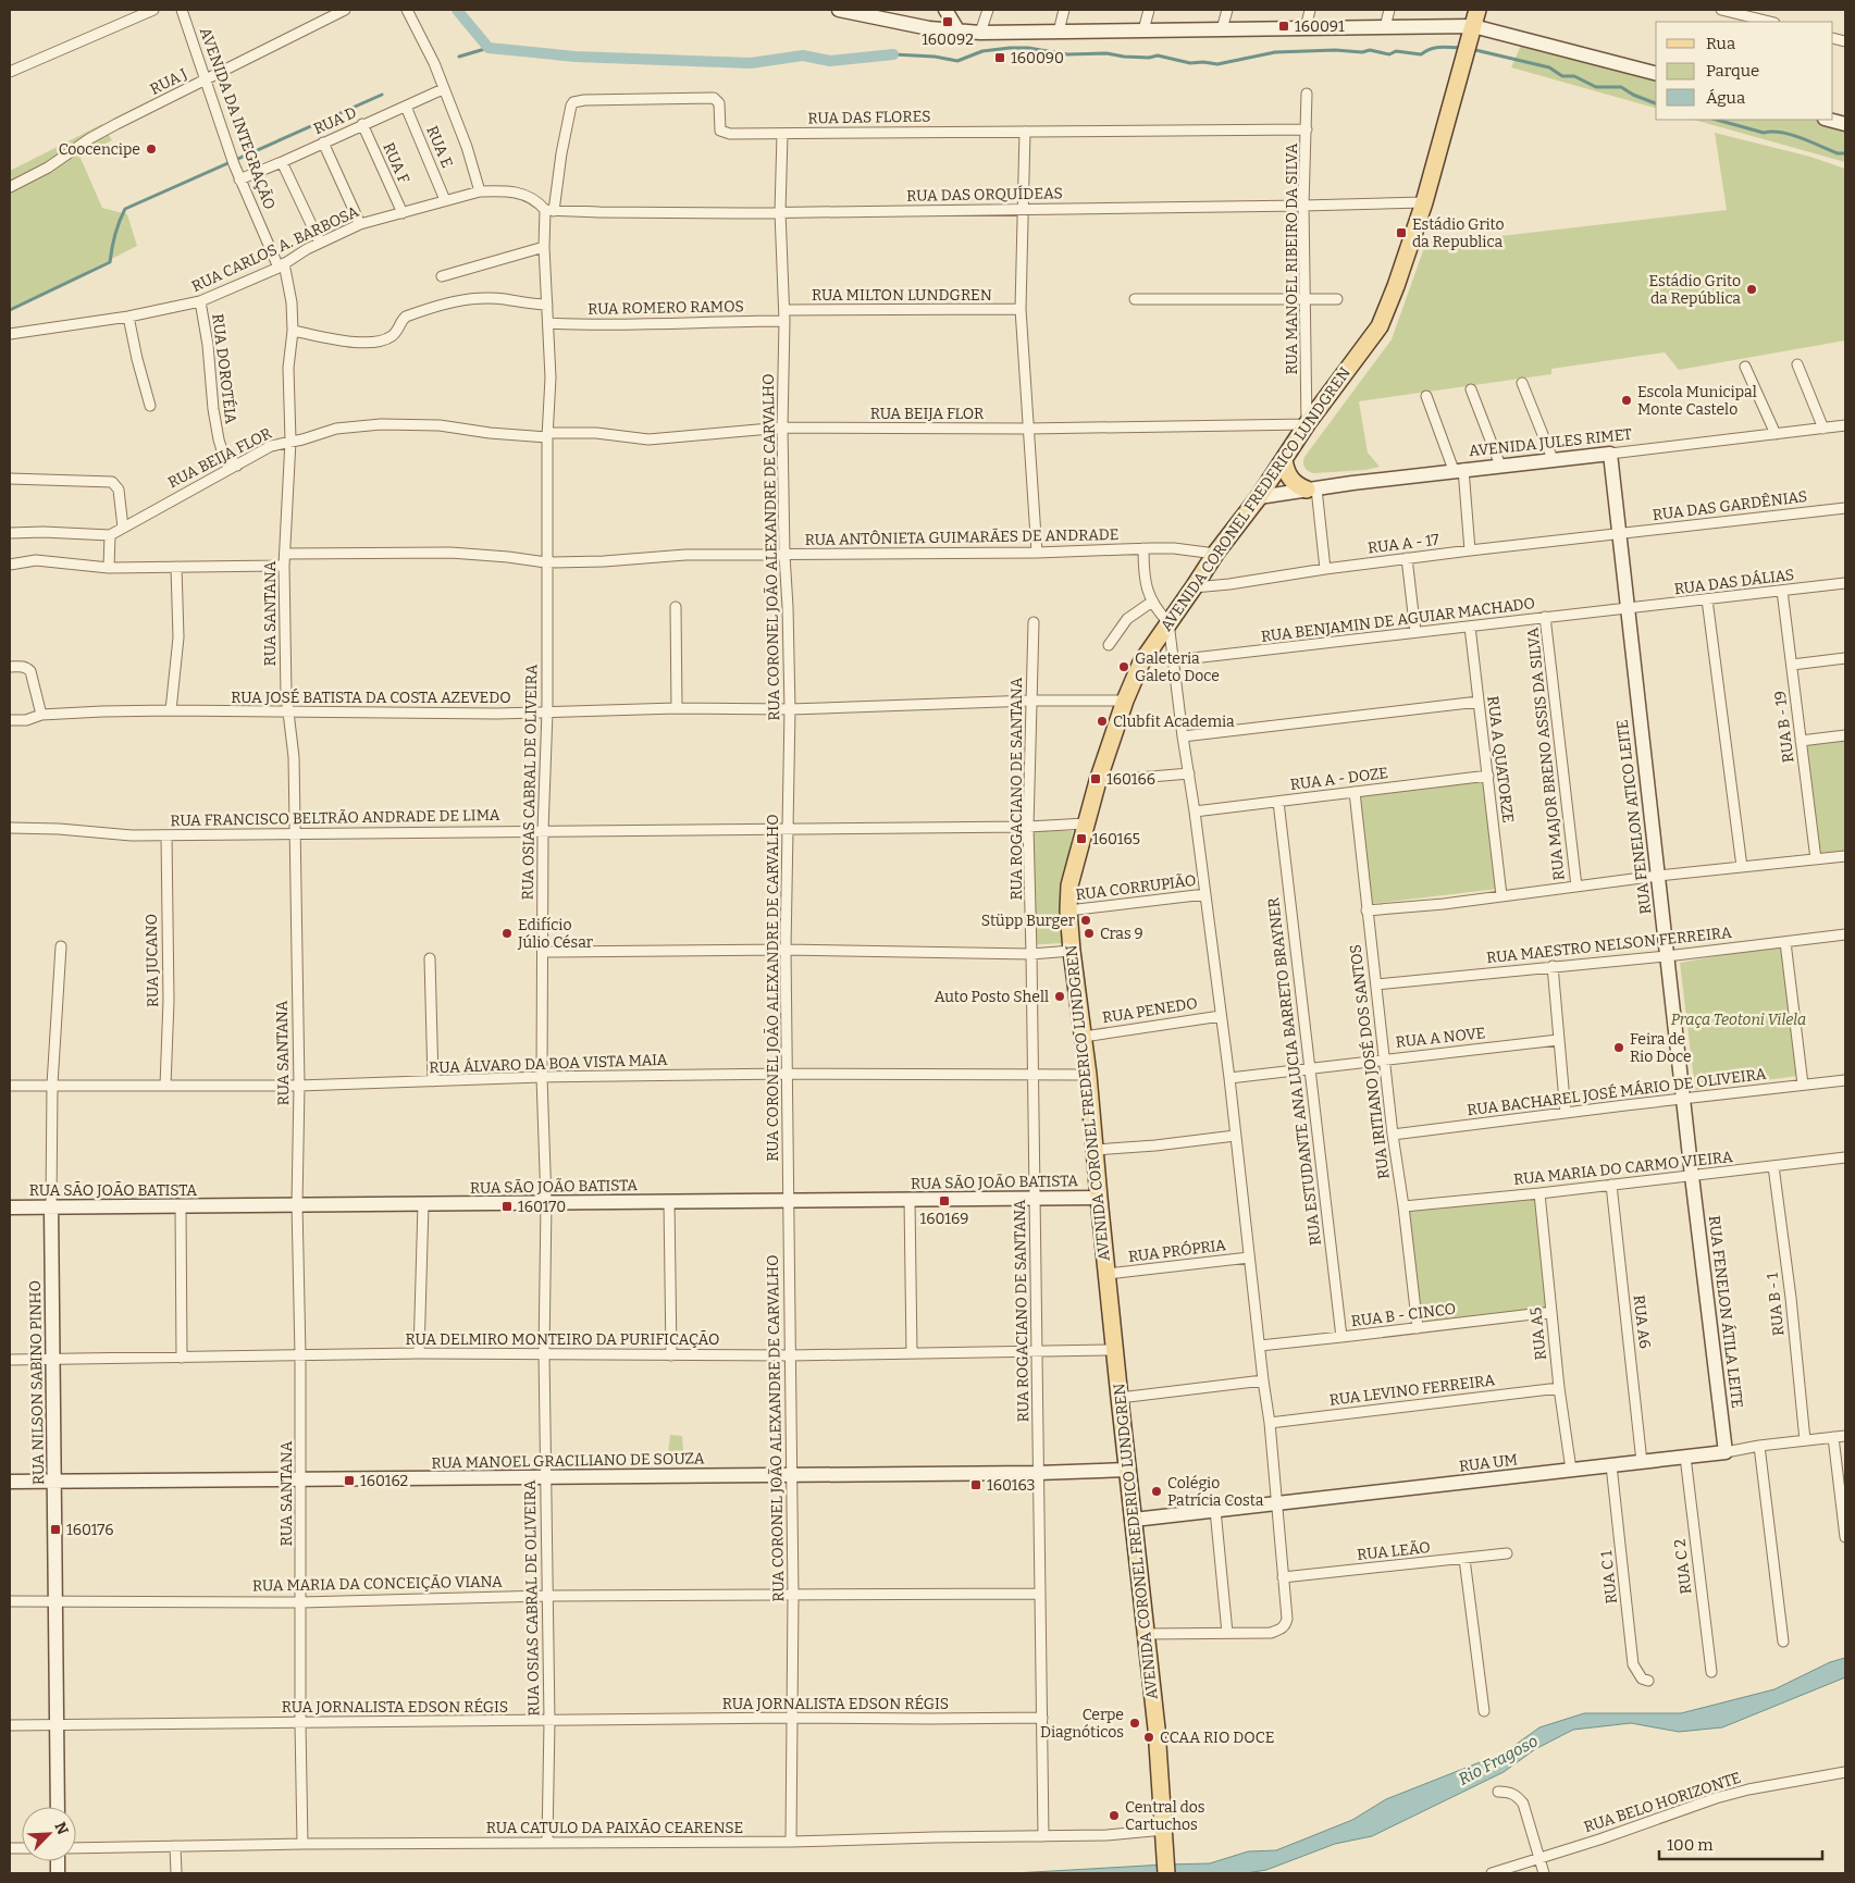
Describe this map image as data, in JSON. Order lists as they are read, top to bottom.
{
  "streets": {
    "main road": ["AVENIDA CORONEL FREDERICO LUNDGREN"],
    "street": [
      "RUA J",
      "RUA DAS FLORES",
      "AVENIDA DA INTEGRAÇÃO",
      "RUA D",
      "RUA E",
      "RUA F",
      "RUA DAS ORQUÍDEAS",
      "RUA CARLOS A. BARBOSA",
      "RUA MANOEL RIBEIRO DA SILVA",
      "RUA MILTON LUNDGREN",
      "RUA ROMERO RAMOS",
      "RUA DOROTÉIA",
      "RUA BEIJA FLOR",
      "AVENIDA JULES RIMET",
      "RUA DAS GARDÊNIAS",
      "RUA ANTÔNIETA GUIMARÃES DE ANDRADE",
      "RUA A - 17",
      "RUA CORONEL JOÃO ALEXANDRE DE CARVALHO",
      "RUA DAS DÁLIAS",
      "RUA SANTANA",
      "RUA BENJAMIN DE AGUIAR MACHADO",
      "RUA JOSÉ BATISTA DA COSTA AZEVEDO",
      "RUA B - 19",
      "RUA MAJOR BRENO ASSIS DA SILVA",
      "RUA A QUATORZE",
      "RUA A - DOZE",
      "RUA OSIAS CABRAL DE OLIVEIRA",
      "RUA ROGACIANO DE SANTANA",
      "RUA FENELON ATICO LEITE",
      "RUA FRANCISCO BELTRÃO ANDRADE DE LIMA",
      "RUA CORRUPIÃO",
      "RUA MAESTRO NELSON FERREIRA",
      "RUA JUCANO",
      "RUA PENEDO",
      "RUA A NOVE",
      "RUA IRITIANO JOSÉ DOS SANTOS",
      "RUA ÁLVARO DA BOA VISTA MAIA",
      "RUA ESTUDANTE ANA LUCIA BARRETO BRAYNER",
      "RUA BACHAREL JOSÉ MÁRIO DE OLIVEIRA",
      "RUA MARIA DO CARMO VIEIRA",
      "RUA SÃO JOÃO BATISTA",
      "RUA PRÓPRIA",
      "RUA B - 1",
      "RUA FENELON ÁTILA LEITE",
      "RUA B - CINCO",
      "RUA A6",
      "RUA A5",
      "RUA DELMIRO MONTEIRO DA PURIFICAÇÃO",
      "RUA NILSON SABINO PINHO",
      "RUA LEVINO FERREIRA",
      "RUA MANOEL GRACILIANO DE SOUZA",
      "RUA UM",
      "RUA LEÃO",
      "RUA C 2",
      "RUA C 1",
      "RUA MARIA DA CONCEIÇÃO VIANA",
      "RUA JORNALISTA EDSON RÉGIS",
      "RUA BELO HORIZONTE",
      "RUA CATULO DA PAIXÃO CEARENSE"
    ]
  },
  "crossings": [
    ["RUA J", "AVENIDA DA INTEGRAÇÃO"],
    ["RUA DAS FLORES", "RUA DAS ORQUÍDEAS"],
    ["RUA DAS FLORES", "RUA CARLOS A. BARBOSA"],
    ["RUA DAS FLORES", "RUA MANOEL RIBEIRO DA SILVA"],
    ["RUA DAS FLORES", "RUA CORONEL JOÃO ALEXANDRE DE CARVALHO"],
    ["RUA DAS FLORES", "RUA OSIAS CABRAL DE OLIVEIRA"],
    ["AVENIDA DA INTEGRAÇÃO", "RUA D"],
    ["AVENIDA DA INTEGRAÇÃO", "RUA CARLOS A. BARBOSA"],
    ["AVENIDA DA INTEGRAÇÃO", "RUA SANTANA"],
    ["RUA D", "RUA E"],
    ["RUA D", "RUA F"],
    ["RUA E", "RUA CARLOS A. BARBOSA"],
    ["RUA F", "RUA CARLOS A. BARBOSA"],
    ["RUA DAS ORQUÍDEAS", "RUA CARLOS A. BARBOSA"],
    ["RUA DAS ORQUÍDEAS", "RUA MANOEL RIBEIRO DA SILVA"],
    ["RUA DAS ORQUÍDEAS", "AVENIDA CORONEL FREDERICO LUNDGREN"],
    ["RUA DAS ORQUÍDEAS", "RUA CORONEL JOÃO ALEXANDRE DE CARVALHO"],
    ["RUA DAS ORQUÍDEAS", "RUA OSIAS CABRAL DE OLIVEIRA"],
    ["RUA CARLOS A. BARBOSA", "RUA DOROTÉIA"],
    ["RUA CARLOS A. BARBOSA", "RUA SANTANA"],
    ["RUA CARLOS A. BARBOSA", "RUA OSIAS CABRAL DE OLIVEIRA"],
    ["RUA MANOEL RIBEIRO DA SILVA", "RUA BEIJA FLOR"],
    ["RUA MANOEL RIBEIRO DA SILVA", "AVENIDA CORONEL FREDERICO LUNDGREN"],
    ["RUA MILTON LUNDGREN", "RUA CORONEL JOÃO ALEXANDRE DE CARVALHO"],
    ["RUA ROMERO RAMOS", "RUA CORONEL JOÃO ALEXANDRE DE CARVALHO"],
    ["RUA ROMERO RAMOS", "RUA OSIAS CABRAL DE OLIVEIRA"],
    ["RUA DOROTÉIA", "RUA BEIJA FLOR"],
    ["RUA BEIJA FLOR", "AVENIDA CORONEL FREDERICO LUNDGREN"],
    ["RUA BEIJA FLOR", "RUA CORONEL JOÃO ALEXANDRE DE CARVALHO"],
    ["RUA BEIJA FLOR", "RUA SANTANA"],
    ["RUA BEIJA FLOR", "RUA OSIAS CABRAL DE OLIVEIRA"],
    ["AVENIDA JULES RIMET", "AVENIDA CORONEL FREDERICO LUNDGREN"],
    ["AVENIDA JULES RIMET", "RUA FENELON ATICO LEITE"],
    ["AVENIDA CORONEL FREDERICO LUNDGREN", "RUA ANTÔNIETA GUIMARÃES DE ANDRADE"],
    ["AVENIDA CORONEL FREDERICO LUNDGREN", "RUA A - 17"],
    ["AVENIDA CORONEL FREDERICO LUNDGREN", "RUA JOSÉ BATISTA DA COSTA AZEVEDO"],
    ["AVENIDA CORONEL FREDERICO LUNDGREN", "RUA FRANCISCO BELTRÃO ANDRADE DE LIMA"],
    ["AVENIDA CORONEL FREDERICO LUNDGREN", "RUA CORRUPIÃO"],
    ["AVENIDA CORONEL FREDERICO LUNDGREN", "RUA PENEDO"],
    ["AVENIDA CORONEL FREDERICO LUNDGREN", "RUA ÁLVARO DA BOA VISTA MAIA"],
    ["AVENIDA CORONEL FREDERICO LUNDGREN", "RUA SÃO JOÃO BATISTA"],
    ["AVENIDA CORONEL FREDERICO LUNDGREN", "RUA PRÓPRIA"],
    ["AVENIDA CORONEL FREDERICO LUNDGREN", "RUA DELMIRO MONTEIRO DA PURIFICAÇÃO"],
    ["AVENIDA CORONEL FREDERICO LUNDGREN", "RUA MANOEL GRACILIANO DE SOUZA"],
    ["AVENIDA CORONEL FREDERICO LUNDGREN", "RUA UM"],
    ["AVENIDA CORONEL FREDERICO LUNDGREN", "RUA CATULO DA PAIXÃO CEARENSE"],
    ["RUA DAS GARDÊNIAS", "RUA A - 17"],
    ["RUA DAS GARDÊNIAS", "RUA FENELON ATICO LEITE"],
    ["RUA ANTÔNIETA GUIMARÃES DE ANDRADE", "RUA CORONEL JOÃO ALEXANDRE DE CARVALHO"],
    ["RUA ANTÔNIETA GUIMARÃES DE ANDRADE", "RUA SANTANA"],
    ["RUA ANTÔNIETA GUIMARÃES DE ANDRADE", "RUA OSIAS CABRAL DE OLIVEIRA"],
    ["RUA A - 17", "RUA FENELON ATICO LEITE"],
    ["RUA CORONEL JOÃO ALEXANDRE DE CARVALHO", "RUA JOSÉ BATISTA DA COSTA AZEVEDO"],
    ["RUA CORONEL JOÃO ALEXANDRE DE CARVALHO", "RUA FRANCISCO BELTRÃO ANDRADE DE LIMA"],
    ["RUA CORONEL JOÃO ALEXANDRE DE CARVALHO", "RUA ÁLVARO DA BOA VISTA MAIA"],
    ["RUA CORONEL JOÃO ALEXANDRE DE CARVALHO", "RUA SÃO JOÃO BATISTA"],
    ["RUA CORONEL JOÃO ALEXANDRE DE CARVALHO", "RUA DELMIRO MONTEIRO DA PURIFICAÇÃO"],
    ["RUA CORONEL JOÃO ALEXANDRE DE CARVALHO", "RUA MANOEL GRACILIANO DE SOUZA"],
    ["RUA CORONEL JOÃO ALEXANDRE DE CARVALHO", "RUA MARIA DA CONCEIÇÃO VIANA"],
    ["RUA CORONEL JOÃO ALEXANDRE DE CARVALHO", "RUA JORNALISTA EDSON RÉGIS"],
    ["RUA CORONEL JOÃO ALEXANDRE DE CARVALHO", "RUA CATULO DA PAIXÃO CEARENSE"],
    ["RUA DAS DÁLIAS", "RUA BENJAMIN DE AGUIAR MACHADO"],
    ["RUA DAS DÁLIAS", "RUA B - 19"],
    ["RUA DAS DÁLIAS", "RUA FENELON ATICO LEITE"],
    ["RUA SANTANA", "RUA JOSÉ BATISTA DA COSTA AZEVEDO"],
    ["RUA SANTANA", "RUA FRANCISCO BELTRÃO ANDRADE DE LIMA"],
    ["RUA SANTANA", "RUA ÁLVARO DA BOA VISTA MAIA"],
    ["RUA SANTANA", "RUA SÃO JOÃO BATISTA"],
    ["RUA SANTANA", "RUA DELMIRO MONTEIRO DA PURIFICAÇÃO"],
    ["RUA SANTANA", "RUA MANOEL GRACILIANO DE SOUZA"],
    ["RUA SANTANA", "RUA MARIA DA CONCEIÇÃO VIANA"],
    ["RUA SANTANA", "RUA JORNALISTA EDSON RÉGIS"],
    ["RUA SANTANA", "RUA CATULO DA PAIXÃO CEARENSE"],
    ["RUA BENJAMIN DE AGUIAR MACHADO", "RUA MAJOR BRENO ASSIS DA SILVA"],
    ["RUA BENJAMIN DE AGUIAR MACHADO", "RUA A QUATORZE"],
    ["RUA BENJAMIN DE AGUIAR MACHADO", "RUA FENELON ATICO LEITE"],
    ["RUA JOSÉ BATISTA DA COSTA AZEVEDO", "RUA OSIAS CABRAL DE OLIVEIRA"],
    ["RUA JOSÉ BATISTA DA COSTA AZEVEDO", "RUA ROGACIANO DE SANTANA"],
    ["RUA A QUATORZE", "RUA A - DOZE"],
    ["RUA A - DOZE", "RUA IRITIANO JOSÉ DOS SANTOS"],
    ["RUA A - DOZE", "RUA ESTUDANTE ANA LUCIA BARRETO BRAYNER"],
    ["RUA OSIAS CABRAL DE OLIVEIRA", "RUA FRANCISCO BELTRÃO ANDRADE DE LIMA"],
    ["RUA OSIAS CABRAL DE OLIVEIRA", "RUA ÁLVARO DA BOA VISTA MAIA"],
    ["RUA OSIAS CABRAL DE OLIVEIRA", "RUA SÃO JOÃO BATISTA"],
    ["RUA OSIAS CABRAL DE OLIVEIRA", "RUA DELMIRO MONTEIRO DA PURIFICAÇÃO"],
    ["RUA OSIAS CABRAL DE OLIVEIRA", "RUA MANOEL GRACILIANO DE SOUZA"],
    ["RUA OSIAS CABRAL DE OLIVEIRA", "RUA MARIA DA CONCEIÇÃO VIANA"],
    ["RUA OSIAS CABRAL DE OLIVEIRA", "RUA JORNALISTA EDSON RÉGIS"],
    ["RUA OSIAS CABRAL DE OLIVEIRA", "RUA CATULO DA PAIXÃO CEARENSE"],
    ["RUA ROGACIANO DE SANTANA", "RUA FRANCISCO BELTRÃO ANDRADE DE LIMA"],
    ["RUA ROGACIANO DE SANTANA", "RUA ÁLVARO DA BOA VISTA MAIA"],
    ["RUA ROGACIANO DE SANTANA", "RUA SÃO JOÃO BATISTA"],
    ["RUA ROGACIANO DE SANTANA", "RUA DELMIRO MONTEIRO DA PURIFICAÇÃO"],
    ["RUA ROGACIANO DE SANTANA", "RUA MANOEL GRACILIANO DE SOUZA"],
    ["RUA ROGACIANO DE SANTANA", "RUA MARIA DA CONCEIÇÃO VIANA"],
    ["RUA ROGACIANO DE SANTANA", "RUA JORNALISTA EDSON RÉGIS"],
    ["RUA ROGACIANO DE SANTANA", "RUA CATULO DA PAIXÃO CEARENSE"],
    ["RUA FENELON ATICO LEITE", "RUA MAESTRO NELSON FERREIRA"],
    ["RUA FENELON ATICO LEITE", "RUA BACHAREL JOSÉ MÁRIO DE OLIVEIRA"],
    ["RUA FENELON ATICO LEITE", "RUA MARIA DO CARMO VIEIRA"],
    ["RUA FENELON ATICO LEITE", "RUA FENELON ÁTILA LEITE"],
    ["RUA FRANCISCO BELTRÃO ANDRADE DE LIMA", "RUA JUCANO"],
    ["RUA MAESTRO NELSON FERREIRA", "RUA IRITIANO JOSÉ DOS SANTOS"],
    ["RUA JUCANO", "RUA ÁLVARO DA BOA VISTA MAIA"],
    ["RUA A NOVE", "RUA IRITIANO JOSÉ DOS SANTOS"],
    ["RUA A NOVE", "RUA ESTUDANTE ANA LUCIA BARRETO BRAYNER"],
    ["RUA IRITIANO JOSÉ DOS SANTOS", "RUA BACHAREL JOSÉ MÁRIO DE OLIVEIRA"],
    ["RUA IRITIANO JOSÉ DOS SANTOS", "RUA MARIA DO CARMO VIEIRA"],
    ["RUA IRITIANO JOSÉ DOS SANTOS", "RUA B - CINCO"],
    ["RUA ÁLVARO DA BOA VISTA MAIA", "RUA NILSON SABINO PINHO"],
    ["RUA ESTUDANTE ANA LUCIA BARRETO BRAYNER", "RUA B - CINCO"],
    ["RUA MARIA DO CARMO VIEIRA", "RUA B - 1"],
    ["RUA MARIA DO CARMO VIEIRA", "RUA FENELON ÁTILA LEITE"],
    ["RUA MARIA DO CARMO VIEIRA", "RUA A6"],
    ["RUA MARIA DO CARMO VIEIRA", "RUA A5"],
    ["RUA SÃO JOÃO BATISTA", "RUA NILSON SABINO PINHO"],
    ["RUA B - 1", "RUA UM"],
    ["RUA FENELON ÁTILA LEITE", "RUA UM"],
    ["RUA B - CINCO", "RUA A5"],
    ["RUA A6", "RUA UM"],
    ["RUA A5", "RUA LEVINO FERREIRA"],
    ["RUA A5", "RUA UM"],
    ["RUA DELMIRO MONTEIRO DA PURIFICAÇÃO", "RUA NILSON SABINO PINHO"],
    ["RUA NILSON SABINO PINHO", "RUA MANOEL GRACILIANO DE SOUZA"],
    ["RUA NILSON SABINO PINHO", "RUA MARIA DA CONCEIÇÃO VIANA"],
    ["RUA NILSON SABINO PINHO", "RUA JORNALISTA EDSON RÉGIS"],
    ["RUA UM", "RUA C 2"],
    ["RUA UM", "RUA C 1"]
  ],
  "water": ["Rio Fragoso"],
  "parks": ["Praça Teotoni Vilela"],
  "places": {
    "transit": [
      "160092",
      "160091",
      "160090",
      "Estádio Grito da Republica",
      "160166",
      "160165",
      "160169",
      "160170",
      "160162",
      "160163",
      "160176"
    ],
    "other": [
      "Coocencipe",
      "Estádio Grito da República",
      "Escola Municipal Monte Castelo",
      "Galeteria Galeto Doce",
      "Clubfit Academia",
      "Stüpp Burger",
      "Edifício Júlio César",
      "Cras 9",
      "Auto Posto Shell",
      "Feira de Rio Doce",
      "Colégio Patrícia Costa",
      "Cerpe Diagnóticos",
      "CCAA RIO DOCE",
      "Central dos Cartuchos"
    ]
  },
  "legend": ["Rua", "Parque", "Água"],
  "scale_bar": "100 m",
  "north": "top right"
}
